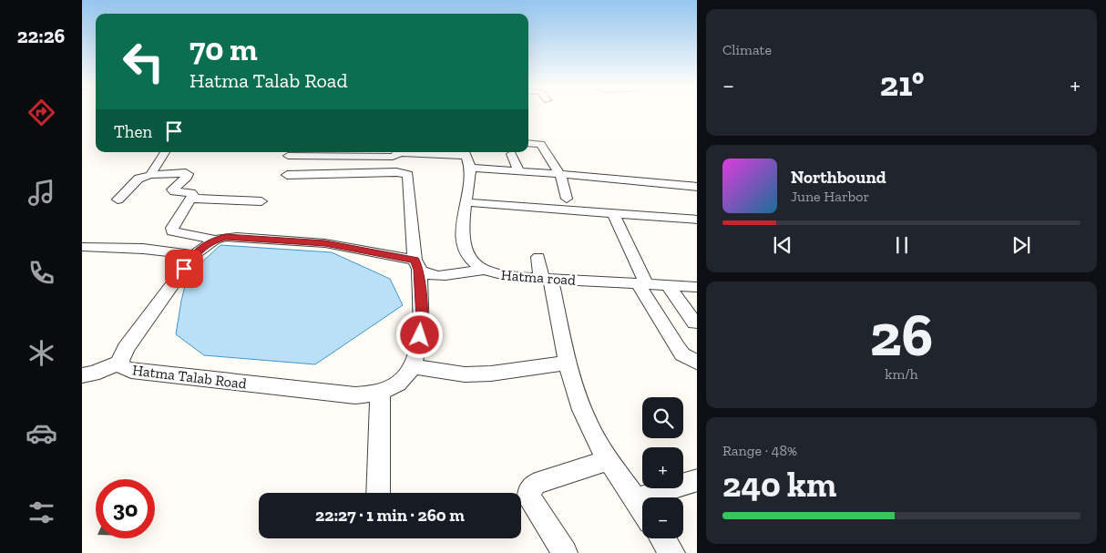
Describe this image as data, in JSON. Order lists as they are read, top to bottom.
{
  "streets": {
    "street": ["Hatma road", "Hatma Talab Road"]
  },
  "crossings": [
    ["Hatma road", "Hatma Talab Road"]
  ],
  "page": {
    "tabs": "22:26",
    "tile": [
      "Climate",
      ["26", "km/h"],
      ["Range · 48%", "240 km"]
    ],
    "turn": ["70 m", "Hatma Talab Road"],
    "heat": ["−", "21°", "+"],
    "then": "Then",
    "song": ["Northbound", "June Harbor"],
    "map_buttons": ["+", "−"],
    "limit": "30",
    "trip": "22:27 · 1 min · 260 m"
  }
}
